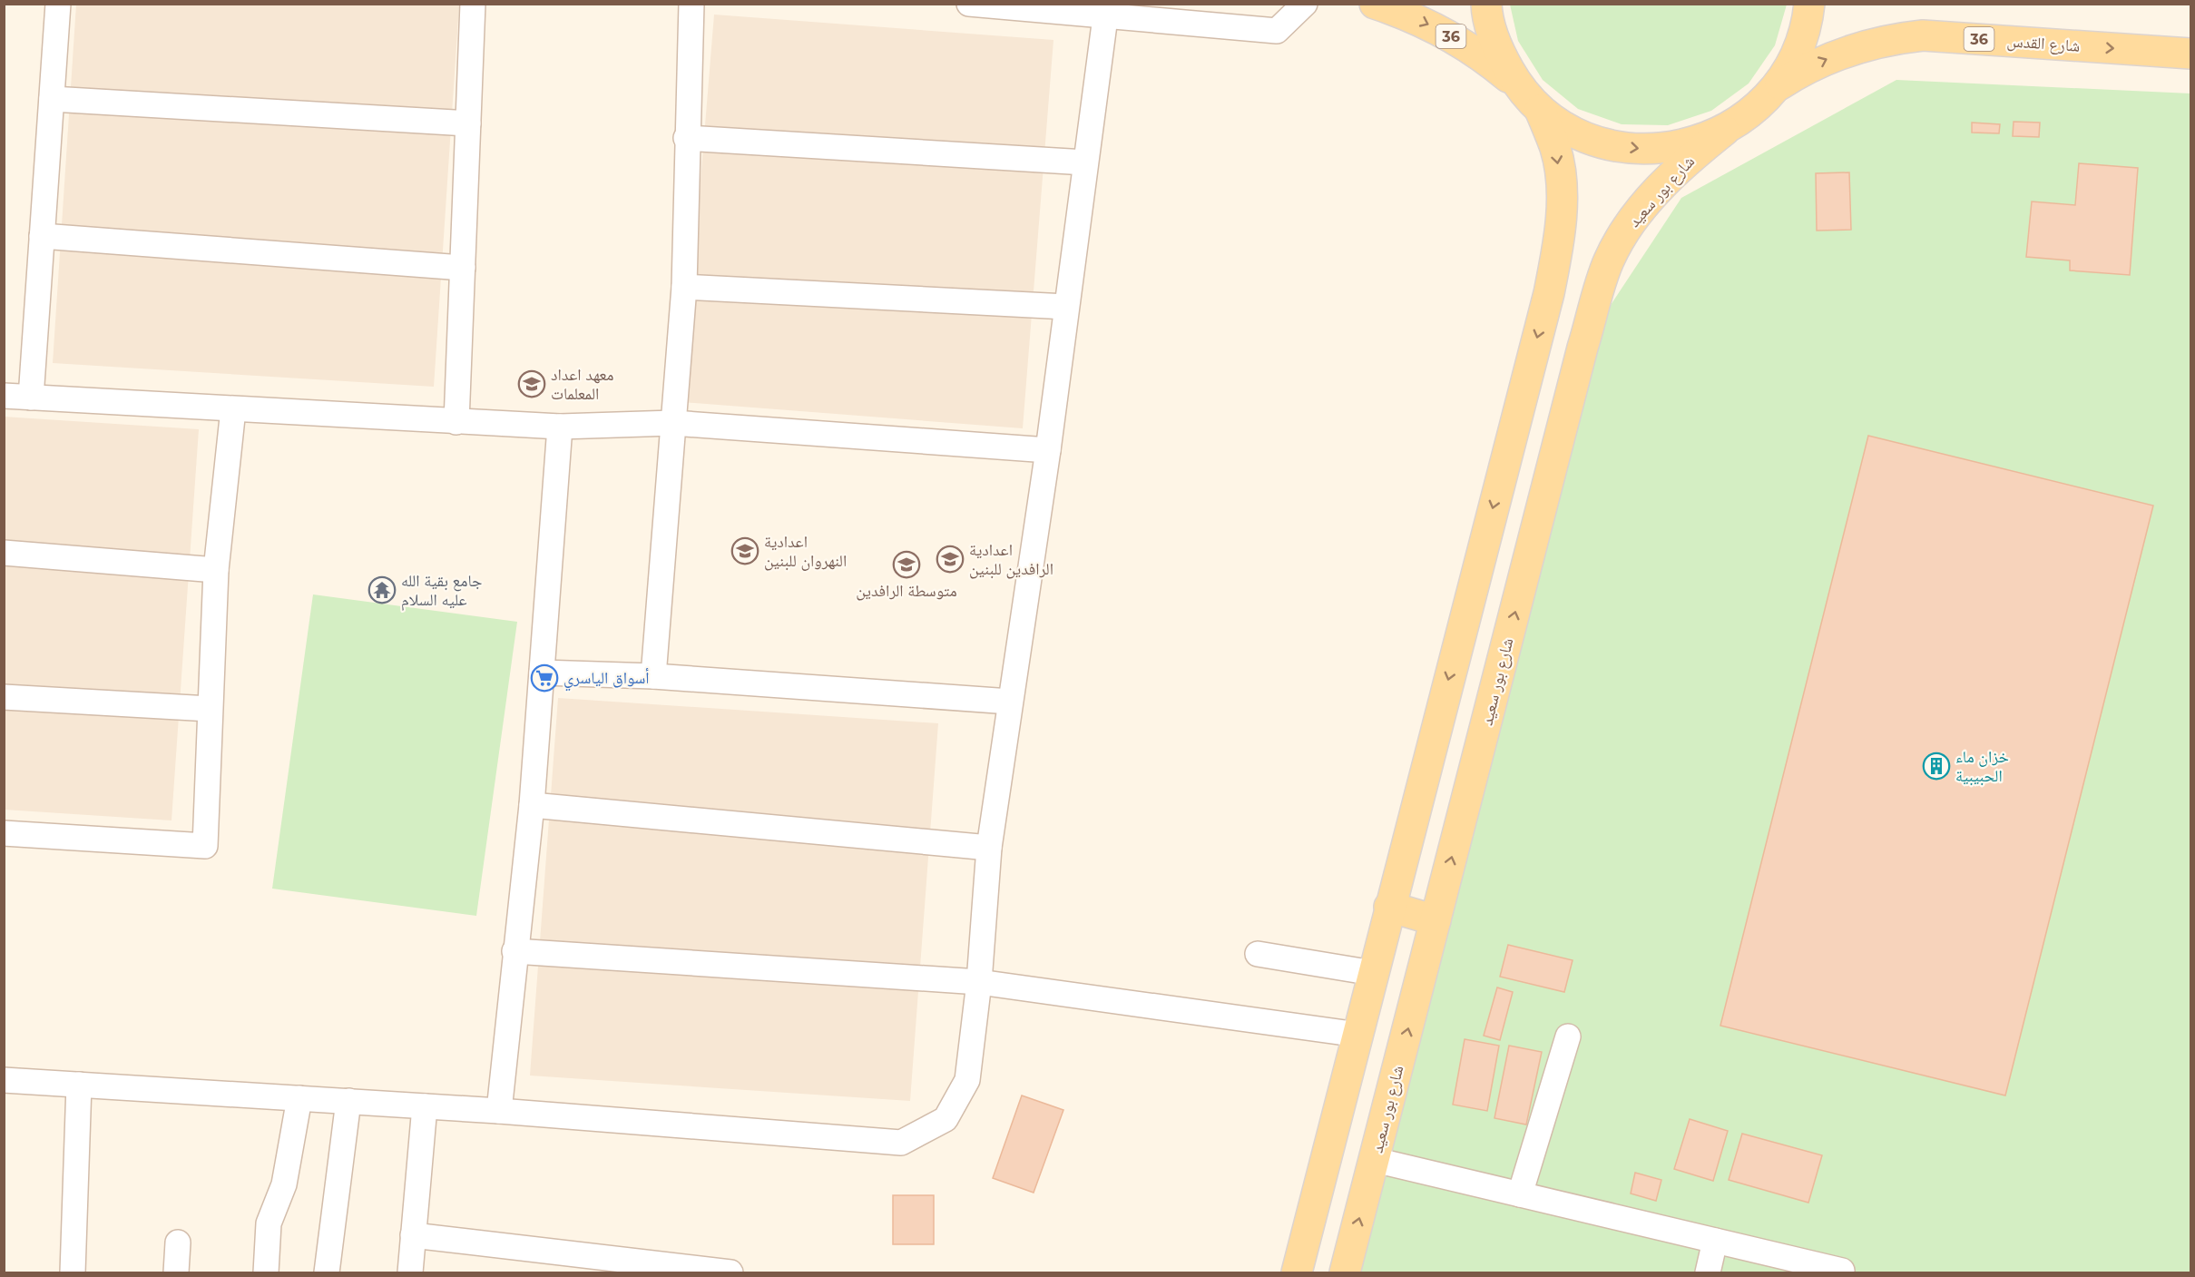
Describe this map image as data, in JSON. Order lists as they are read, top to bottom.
{
  "streets": {
    "main road": ["36", "شارع القدس", "شارع بور سعيد"]
  },
  "one_way": ["شارع القدس"],
  "places": {
    "school or university": [
      "معهد اعداد المعلمات",
      "اعدادية النهروان للبنين",
      "اعدادية الرافدين للبنين",
      "متوسطة الرافدين"
    ],
    "temple": ["جامع بقية الله عليه السلام"],
    "supermarket": ["أسواق الياسري"],
    "building": ["خزان ماء الحبيبية"]
  }
}
